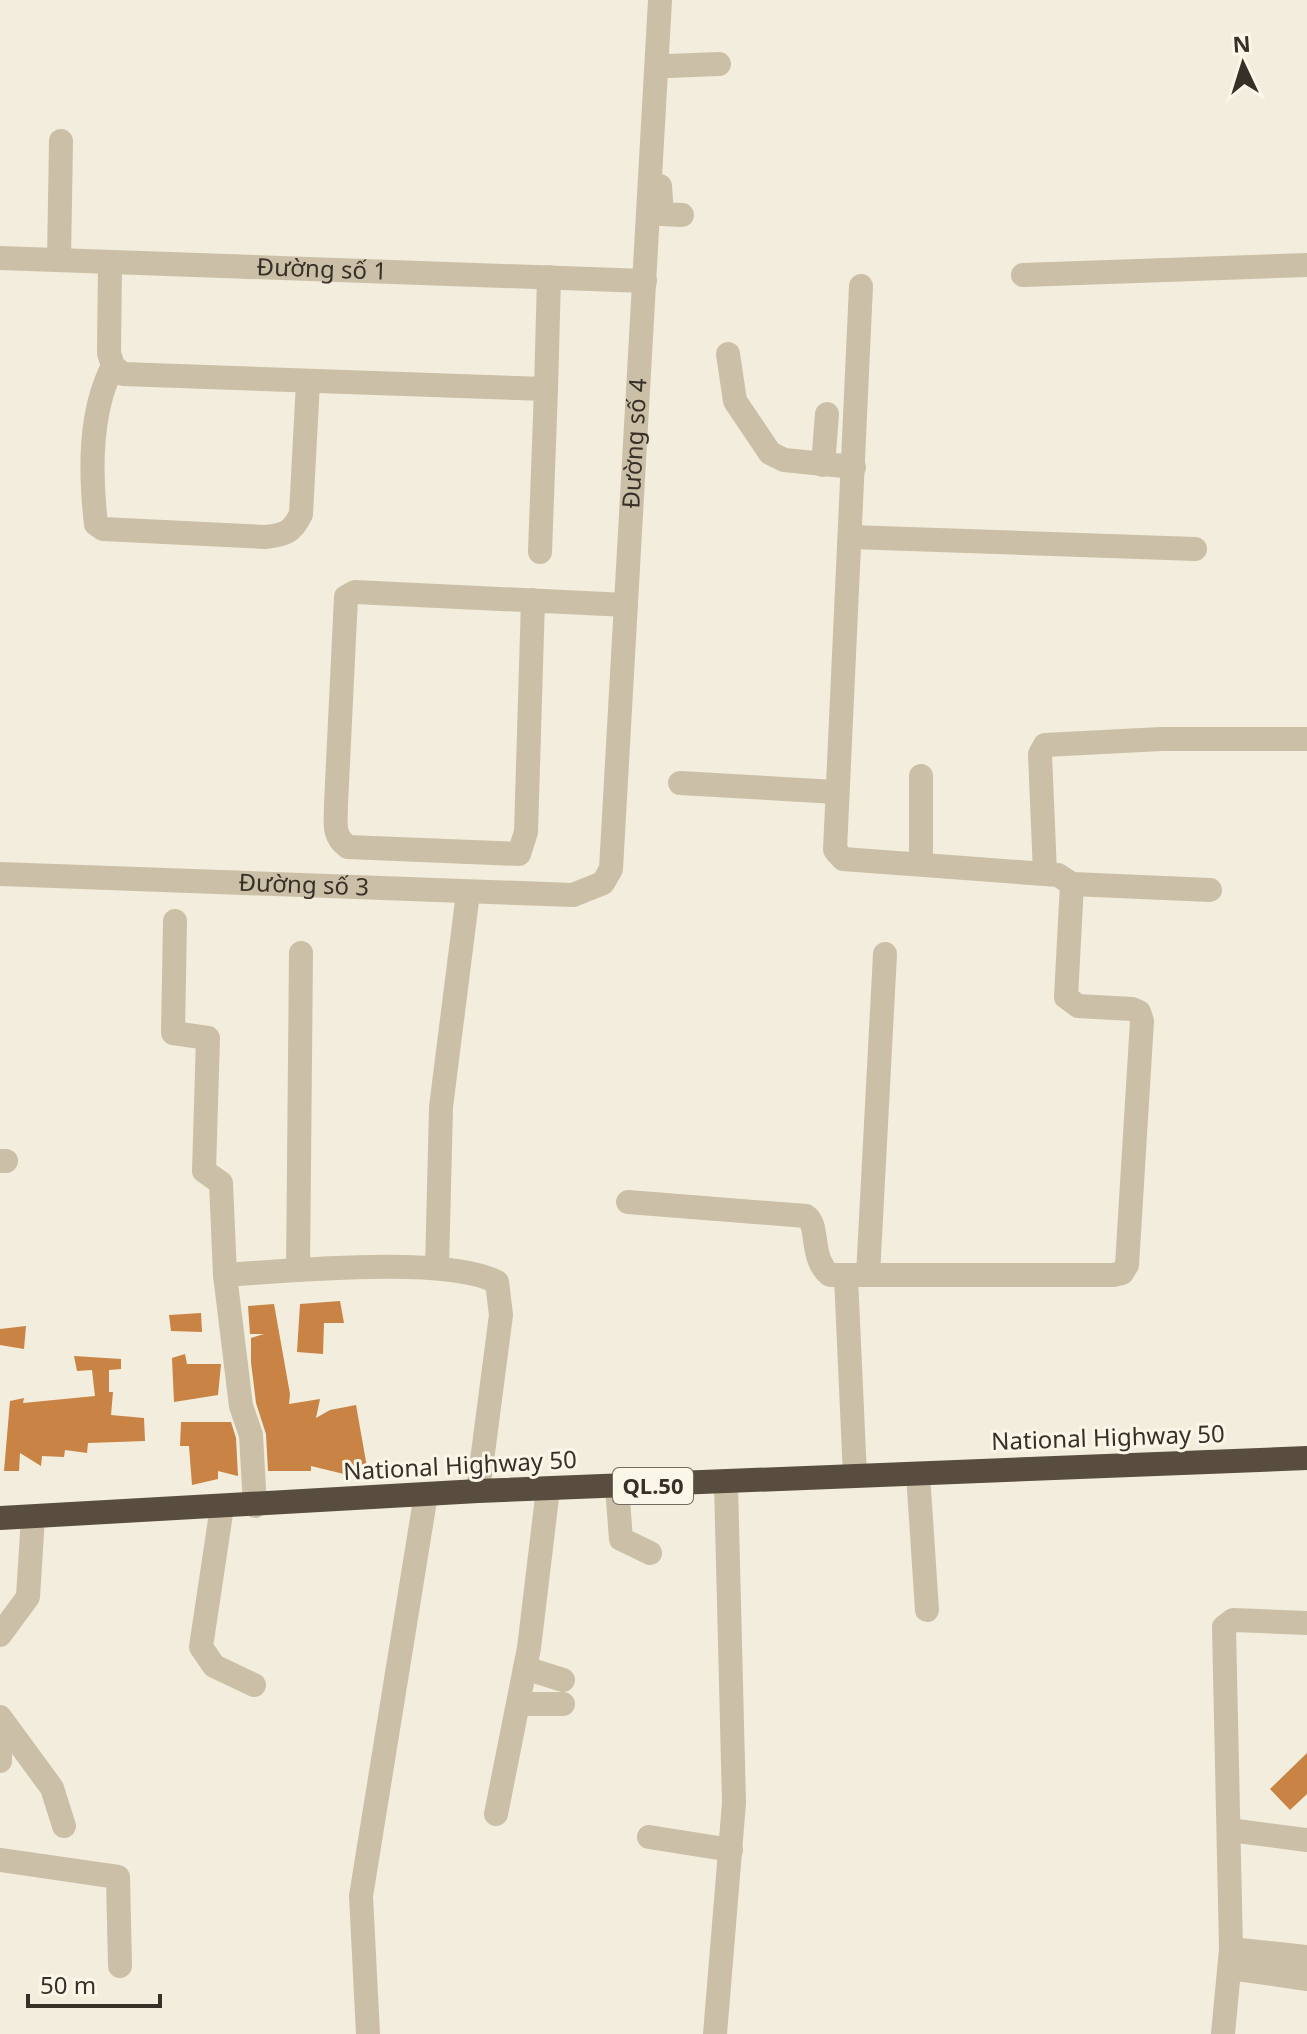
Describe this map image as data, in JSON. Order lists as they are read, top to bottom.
{
  "streets": {
    "highway": ["National Highway 50", "QL.50"],
    "street": ["Đường số 1", "Đường số 4", "Đường số 3"]
  },
  "crossings": [
    ["Đường số 1", "Đường số 4"],
    ["Đường số 4", "Đường số 3"]
  ],
  "scale_bar": "50 m",
  "north": "top"
}
